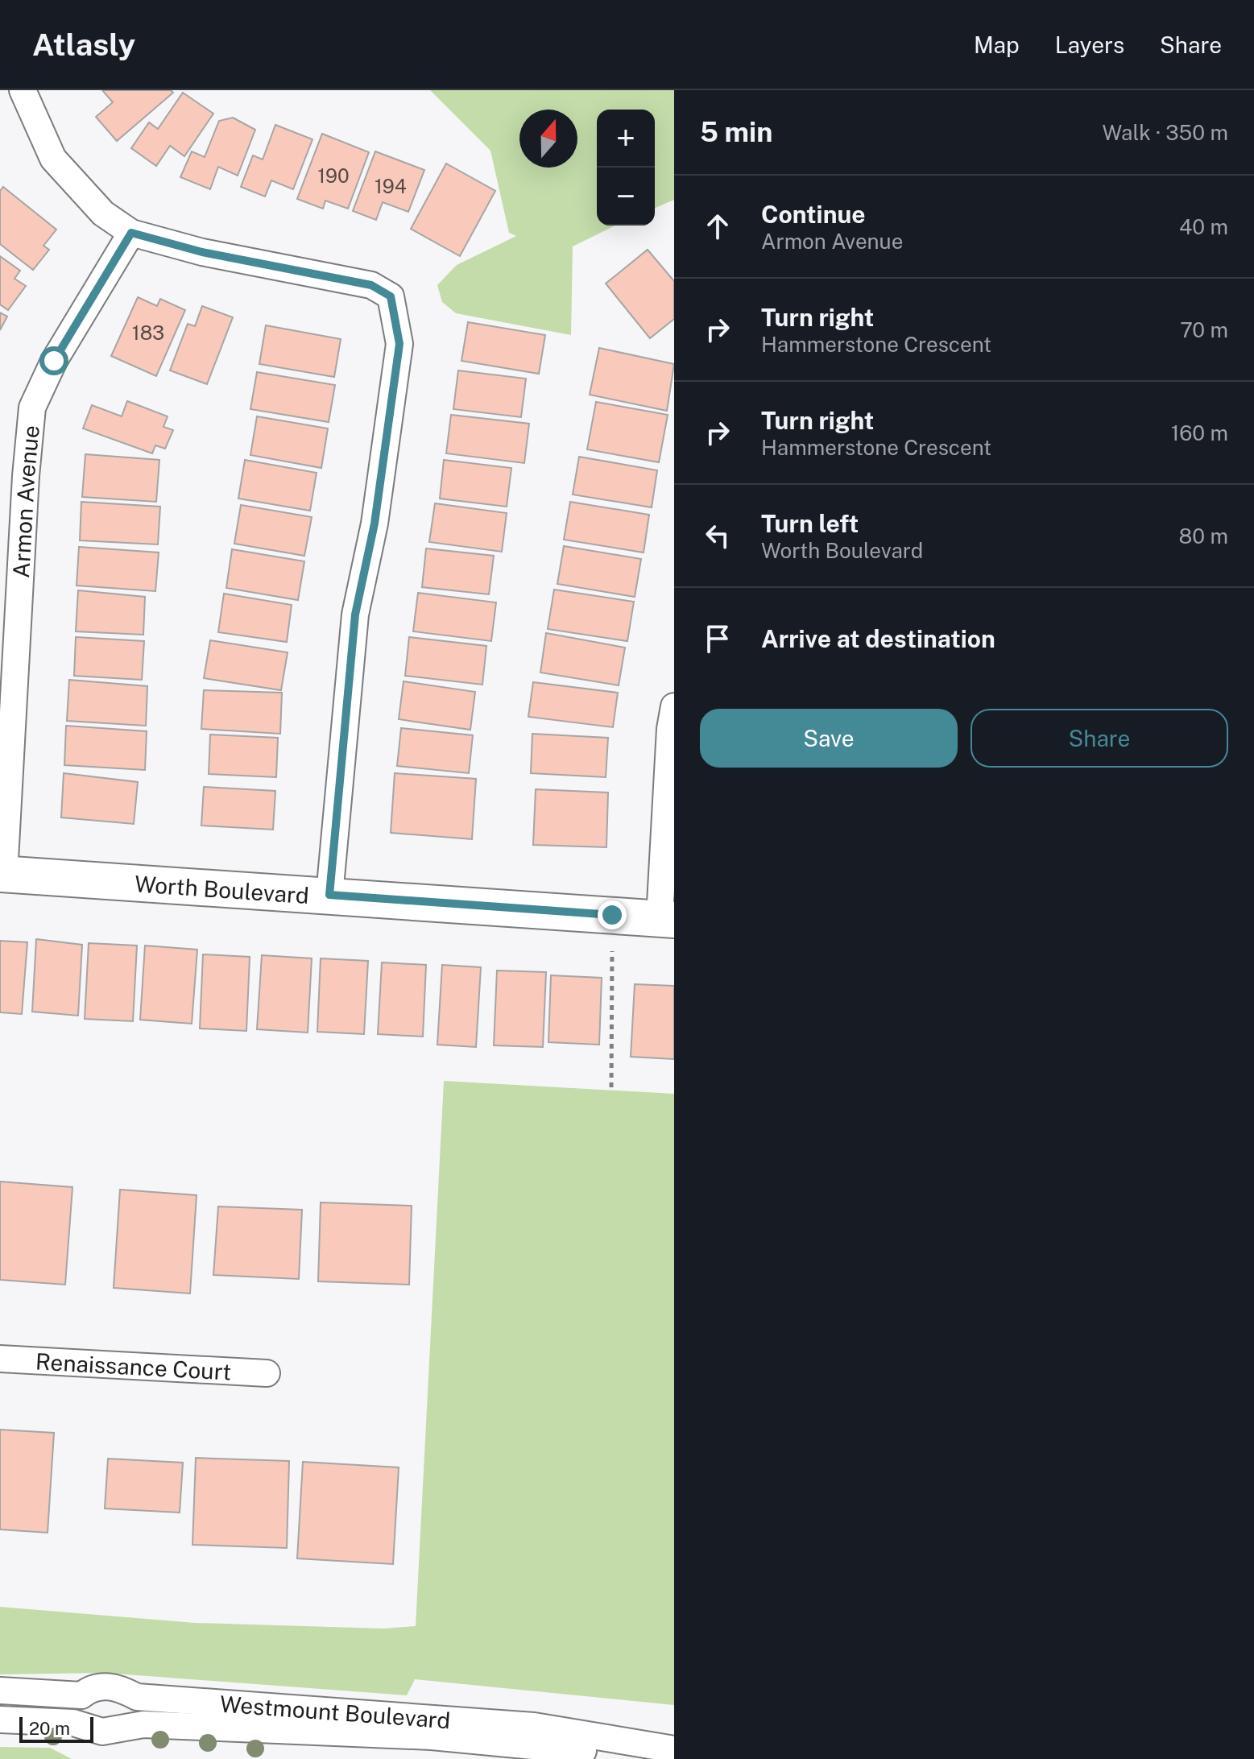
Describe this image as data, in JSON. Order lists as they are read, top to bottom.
{
  "streets": {
    "street": [
      "Armon Avenue",
      "Worth Boulevard",
      "Renaissance Court",
      "Westmount Boulevard"
    ]
  },
  "crossings": [
    ["Armon Avenue", "Worth Boulevard"]
  ],
  "house_numbers": ["190", "194", "183"],
  "scale_bar": "20 m",
  "north": "top",
  "page": {
    "header": "Atlasly",
    "nav": ["Map", "Layers", "Share"],
    "heading": ["5 min", "Walk · 350 m"],
    "map_buttons": ["+", "−"],
    "list": [
      ["Continue", "Armon Avenue", "40 m"],
      ["Turn right", "Hammerstone Crescent", "70 m"],
      ["Turn right", "Hammerstone Crescent", "160 m"],
      ["Turn left", "Worth Boulevard", "80 m"],
      "Arrive at destination"
    ],
    "buttons": ["Save", "Share"],
    "scale": "20 m"
  }
}
